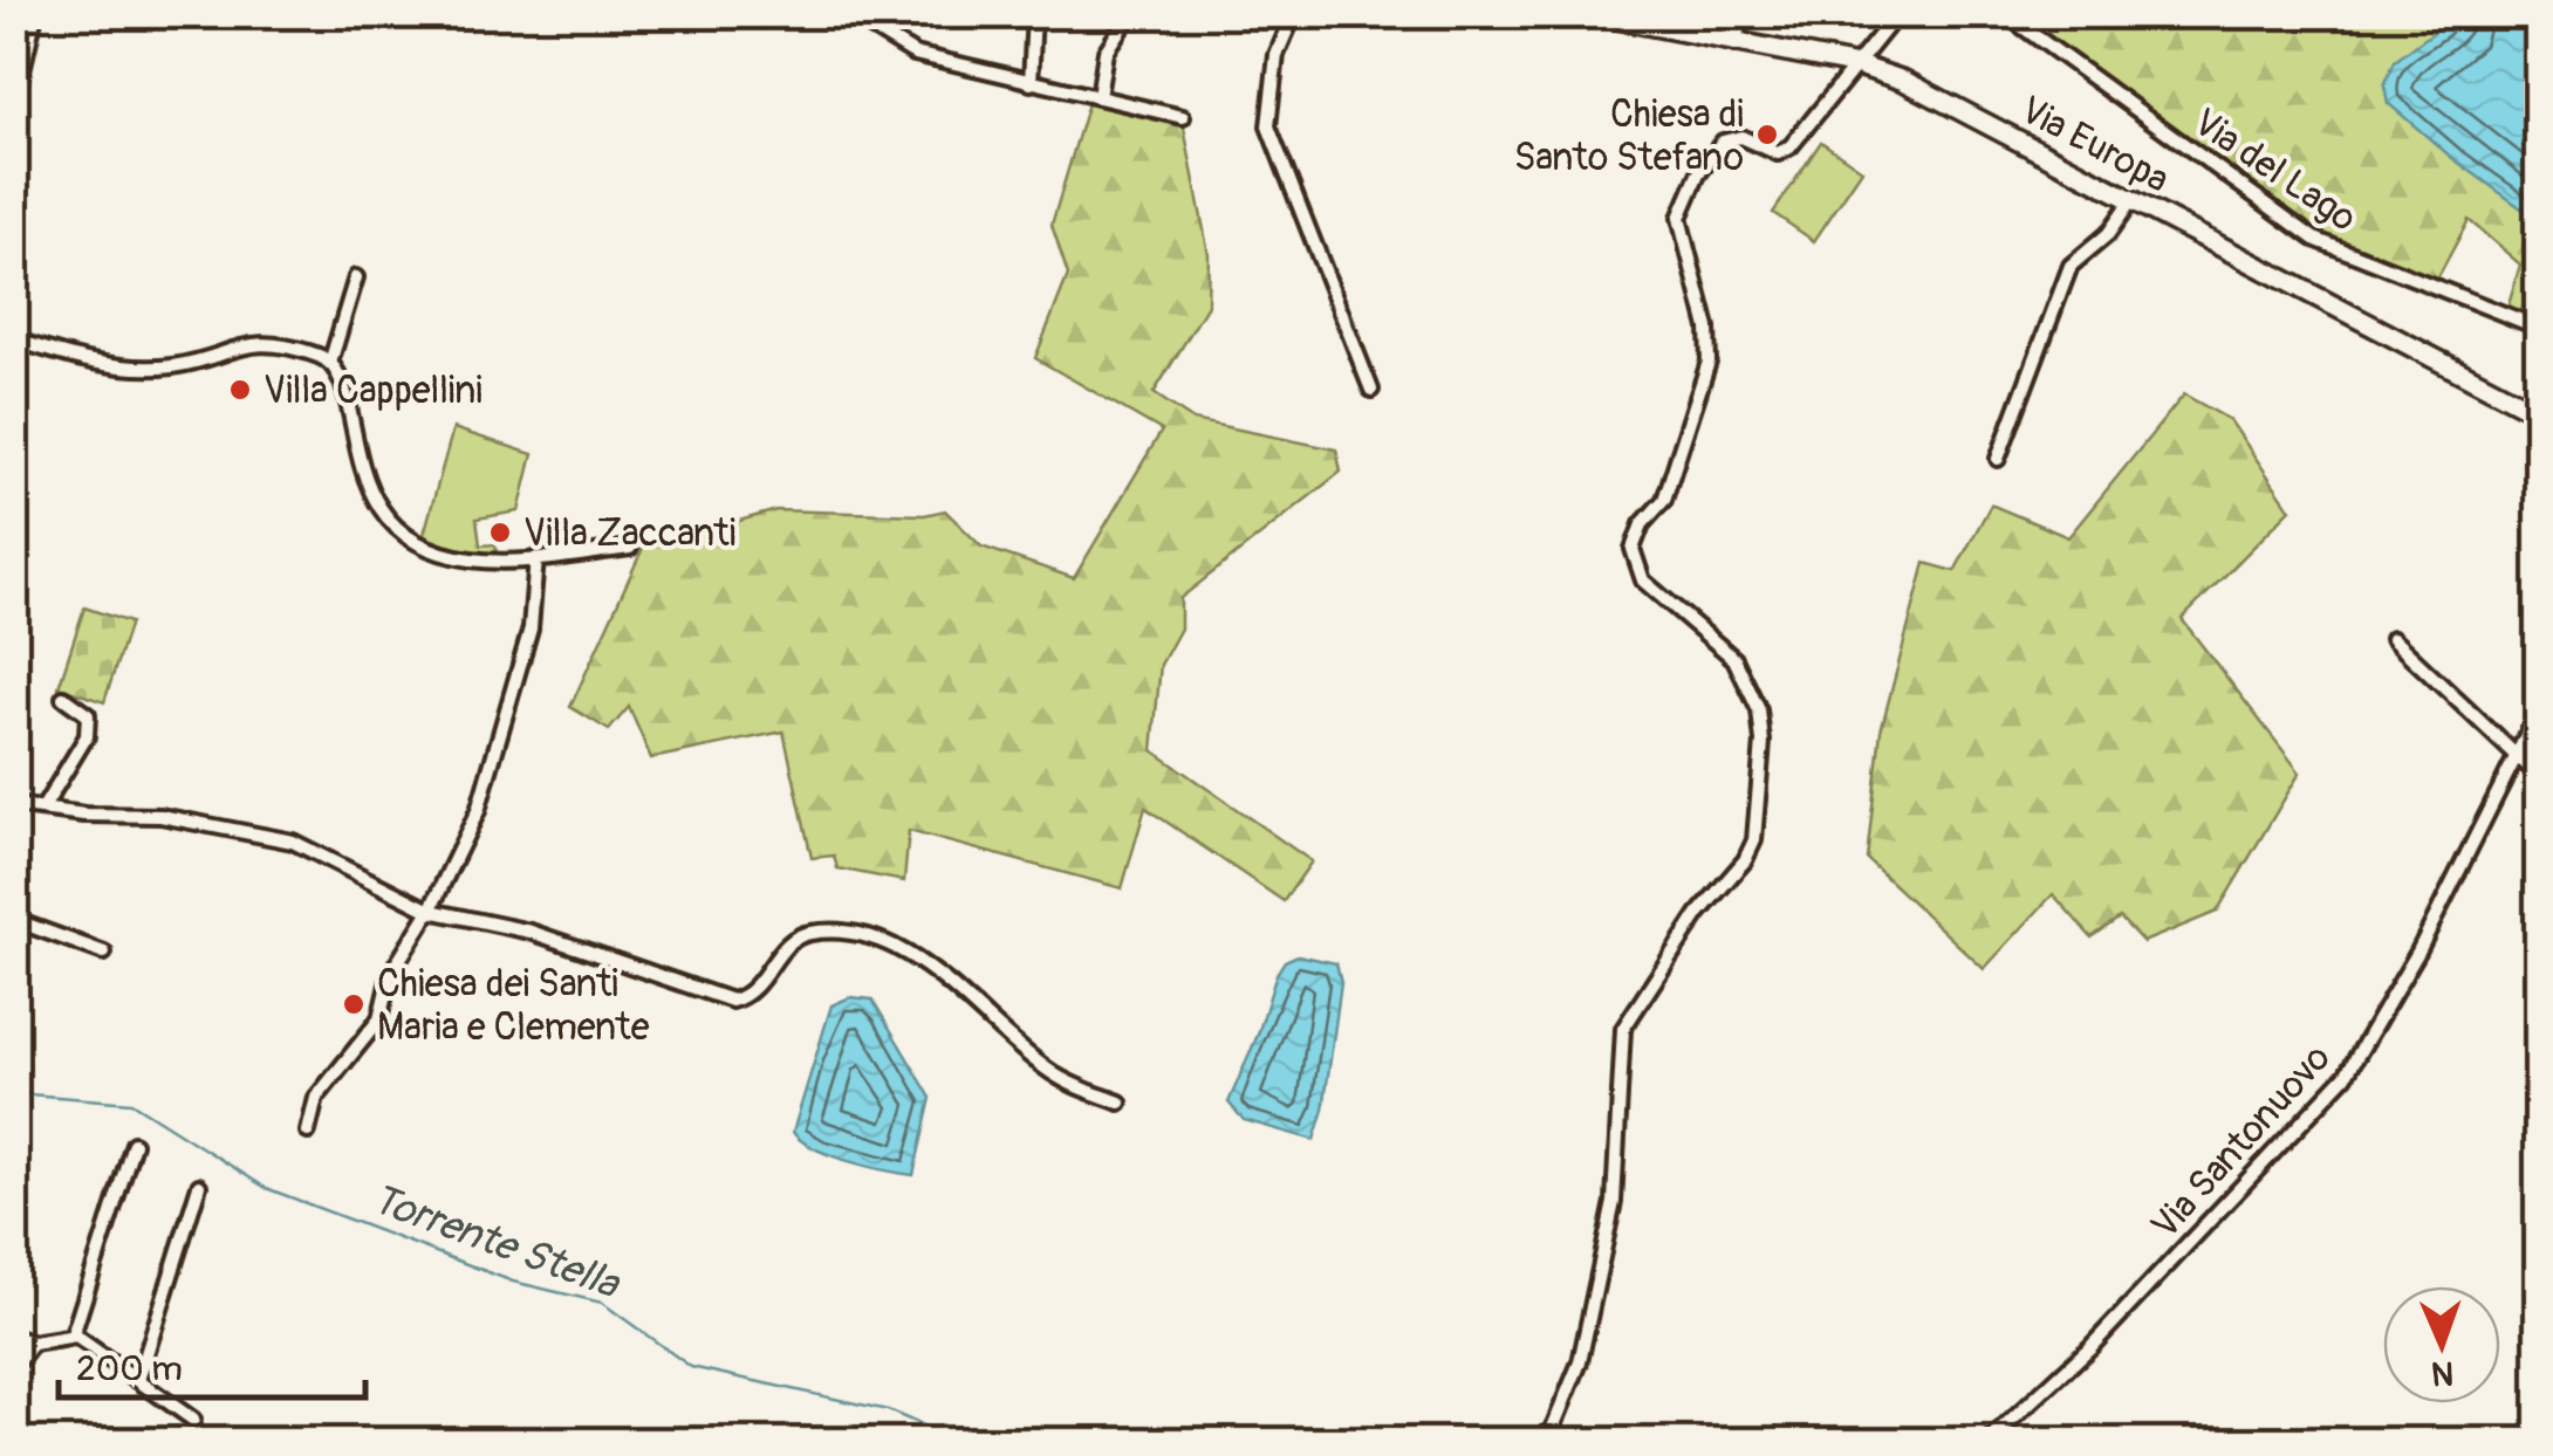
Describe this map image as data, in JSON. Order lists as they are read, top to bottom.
{
  "streets": {
    "main road": ["Via Europa"],
    "street": ["Via del Lago", "Via Santonuovo"]
  },
  "water": ["Torrente Stella"],
  "places": [
    "Chiesa di Santo Stefano",
    "Villa Cappellini",
    "Villa Zaccanti",
    "Chiesa dei Santi Maria e Clemente"
  ],
  "scale_bar": "200 m",
  "north": "bottom"
}
